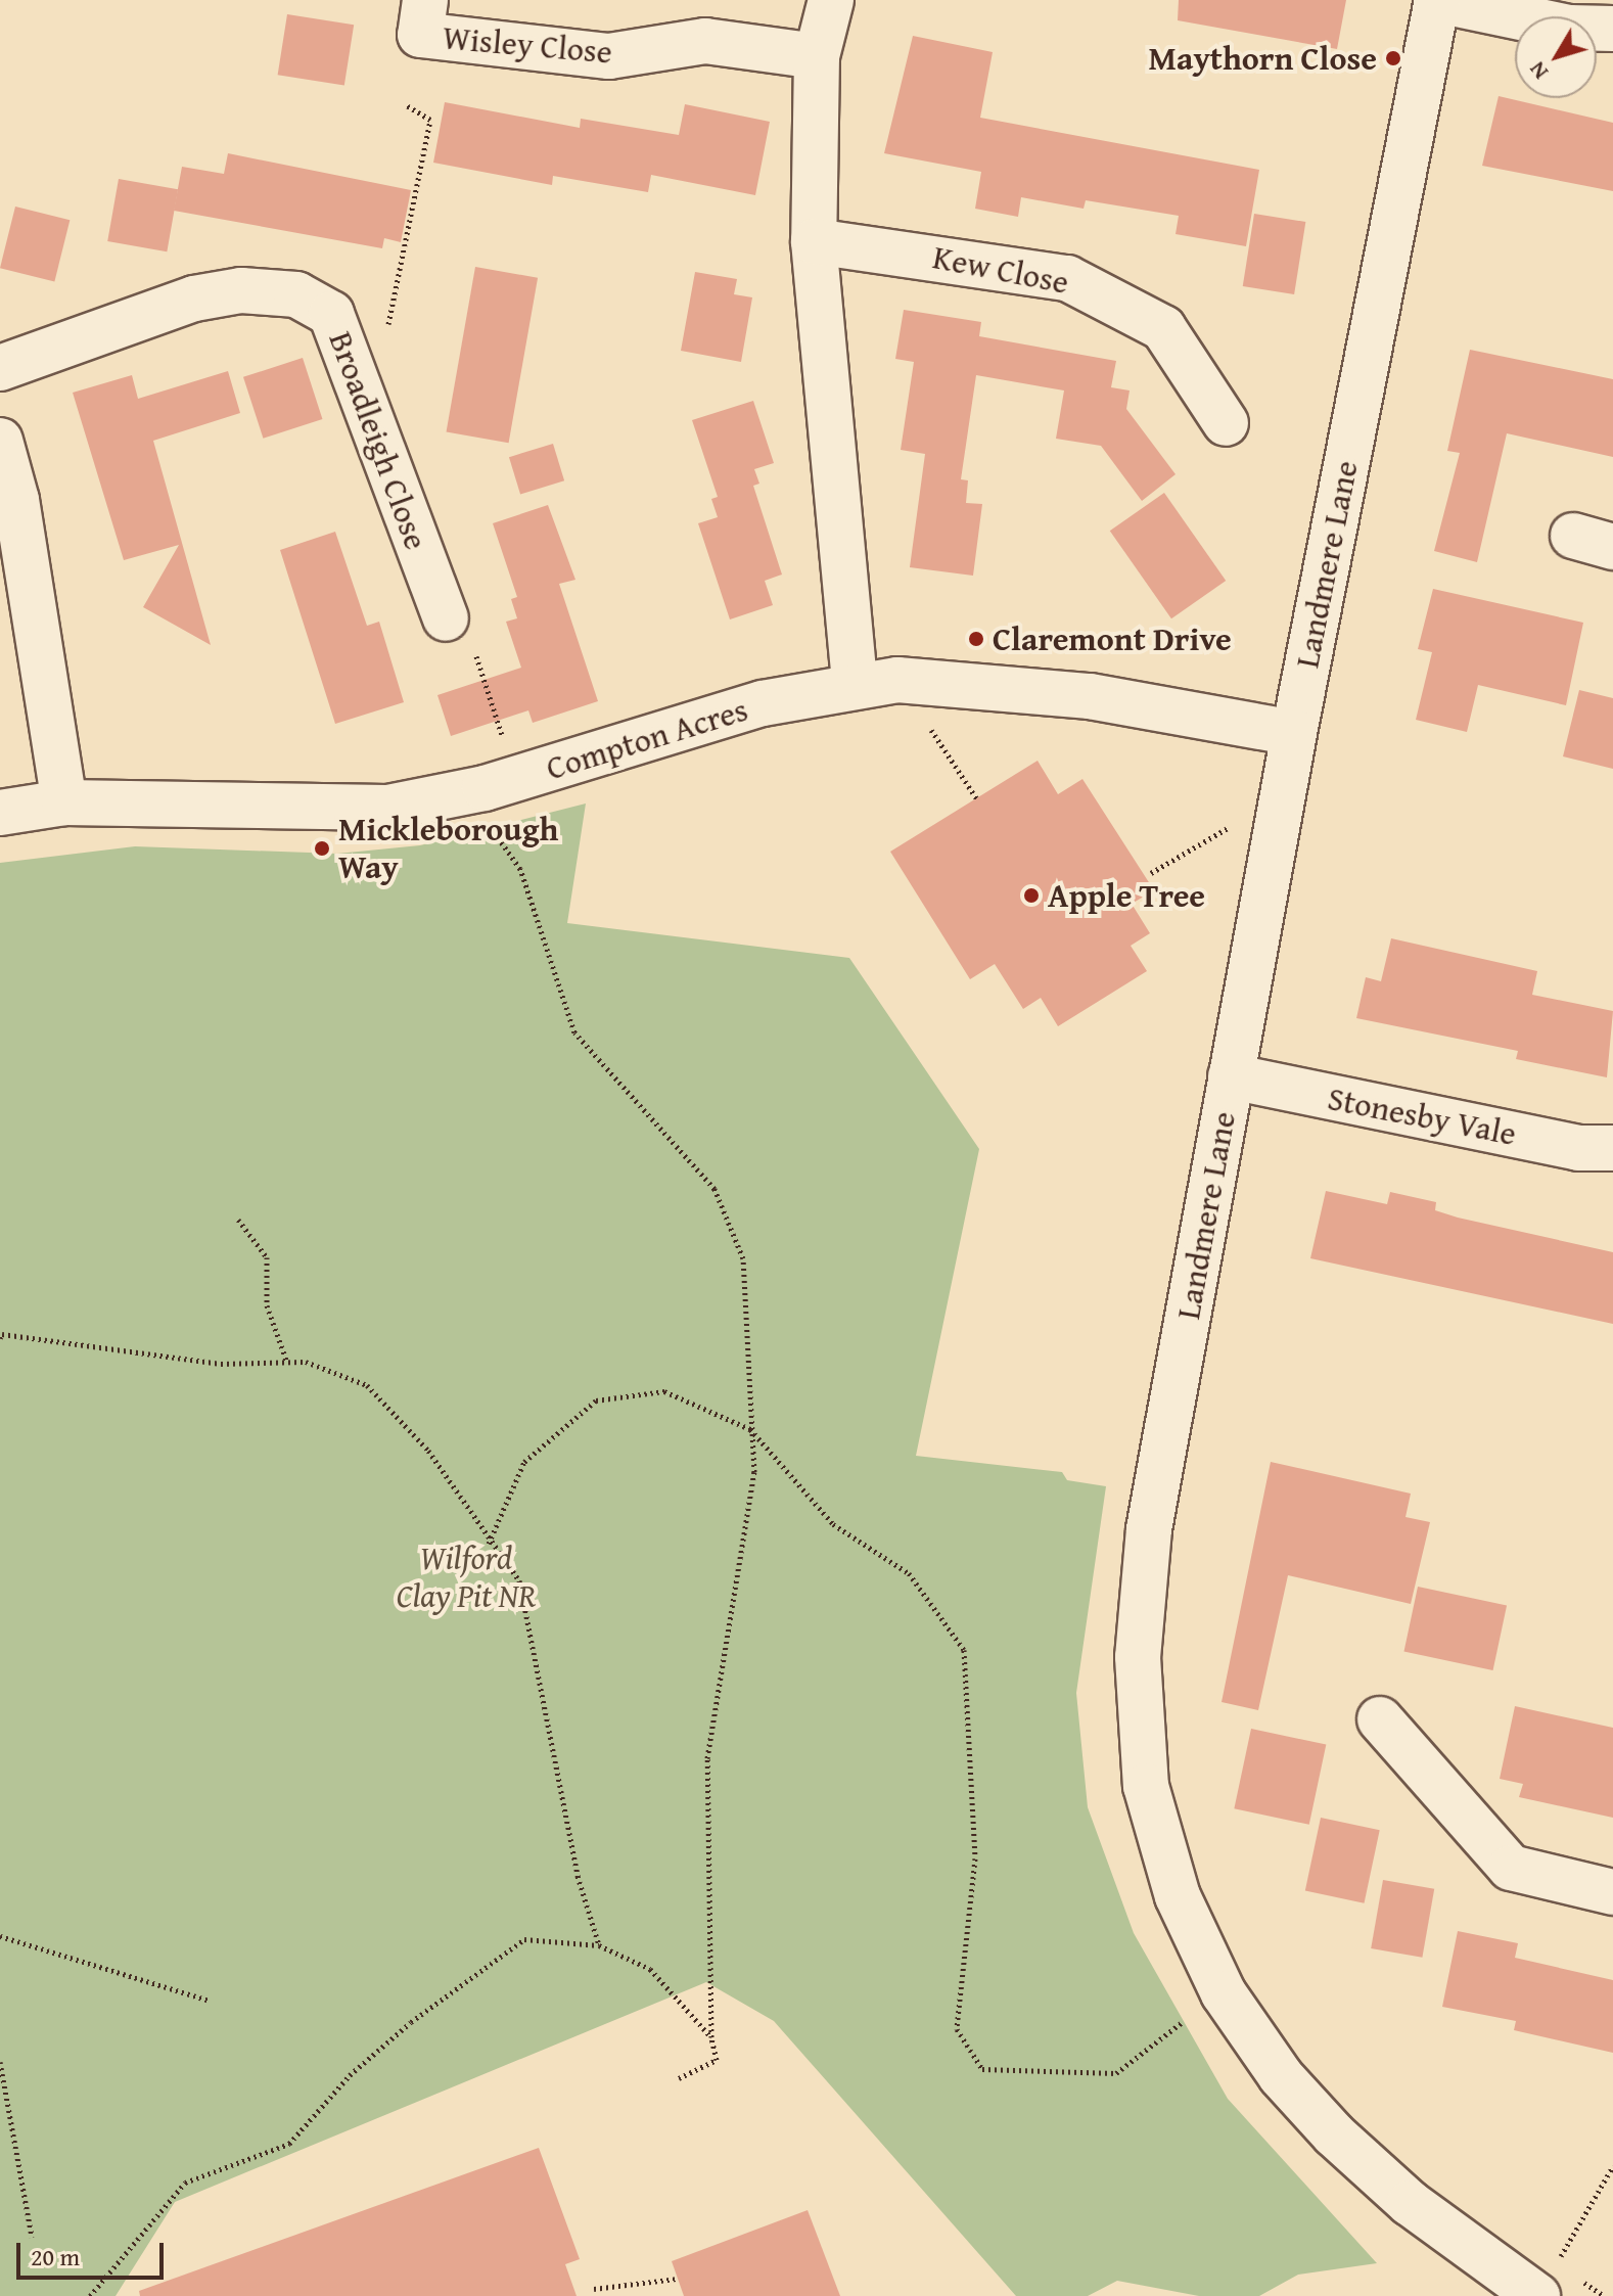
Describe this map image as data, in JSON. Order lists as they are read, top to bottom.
{
  "streets": {
    "street": [
      "Wisley Close",
      "Kew Close",
      "Broadleigh Close",
      "Landmere Lane",
      "Compton Acres",
      "Stonesby Vale"
    ]
  },
  "crossings": [
    ["Landmere Lane", "Compton Acres"],
    ["Landmere Lane", "Stonesby Vale"]
  ],
  "parks": ["Wilford Clay Pit NR"],
  "places": [
    "Maythorn Close",
    "Claremont Drive",
    "Mickleborough Way",
    "Apple Tree"
  ],
  "scale_bar": "20 m",
  "north": "bottom left"
}
